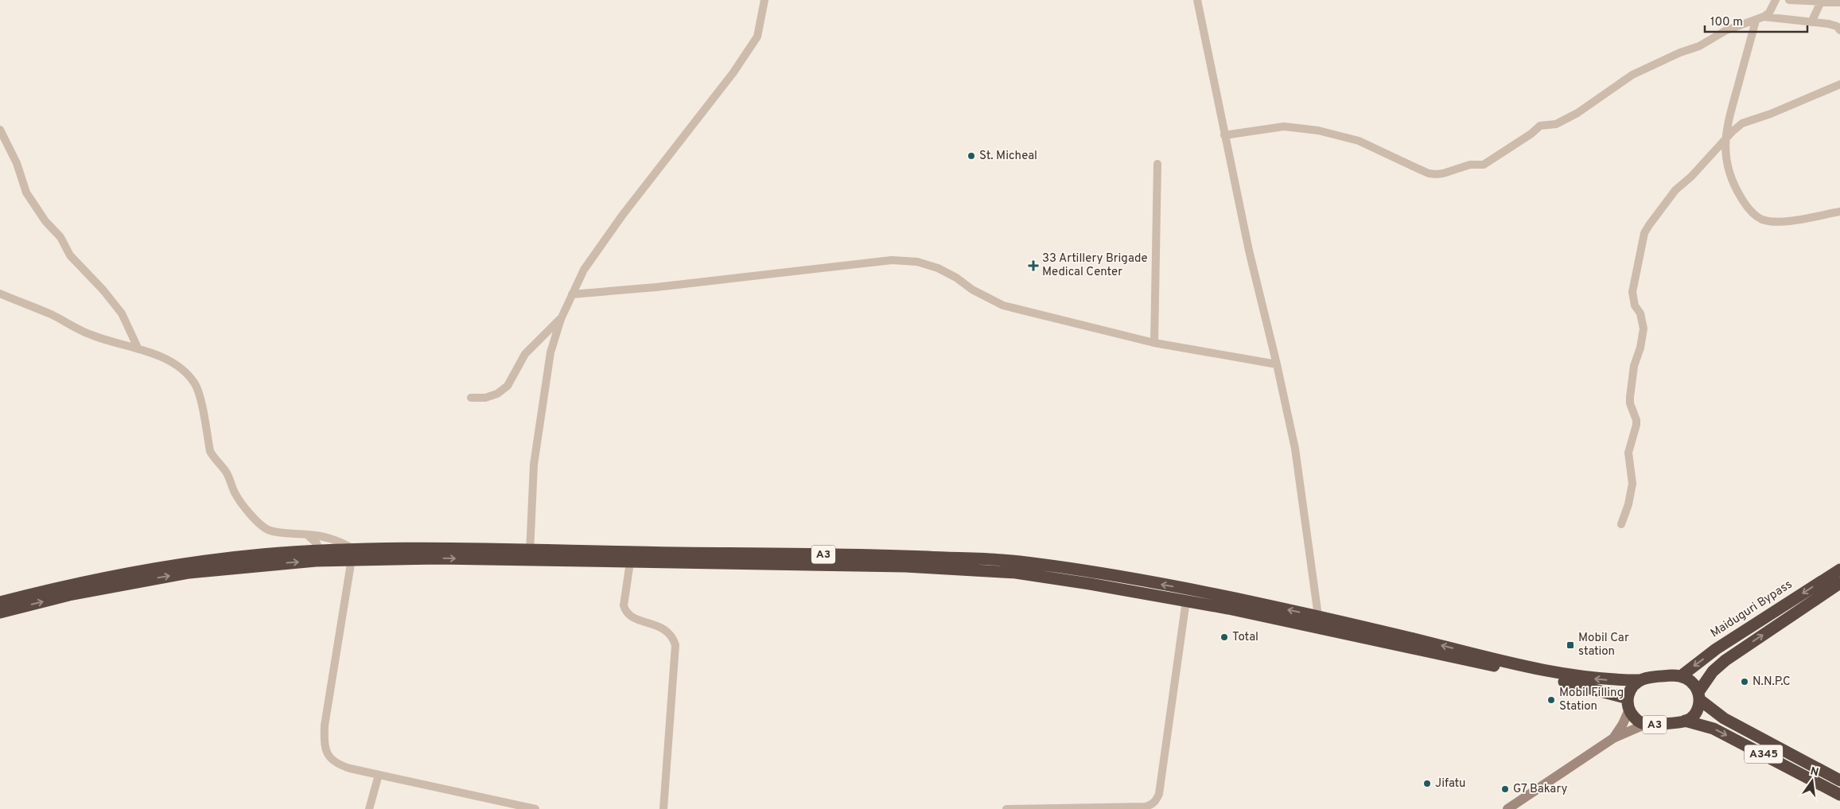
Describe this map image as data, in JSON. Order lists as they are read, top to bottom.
{
  "streets": {
    "highway": ["A3", "Maiduguri Bypass", "A345"]
  },
  "crossings": [
    ["A3", "Maiduguri Bypass"],
    ["A3", "A345"],
    ["Maiduguri Bypass", "A345"]
  ],
  "places": {
    "other": [
      "St. Micheal",
      "Total",
      "N.N.P.C",
      "Mobil Filling Station",
      "Jifatu",
      "G7 Bakary"
    ],
    "health": ["33 Artillery Brigade Medical Center"],
    "transit": ["Mobil Car station"]
  },
  "scale_bar": "100 m",
  "north": "top"
}
